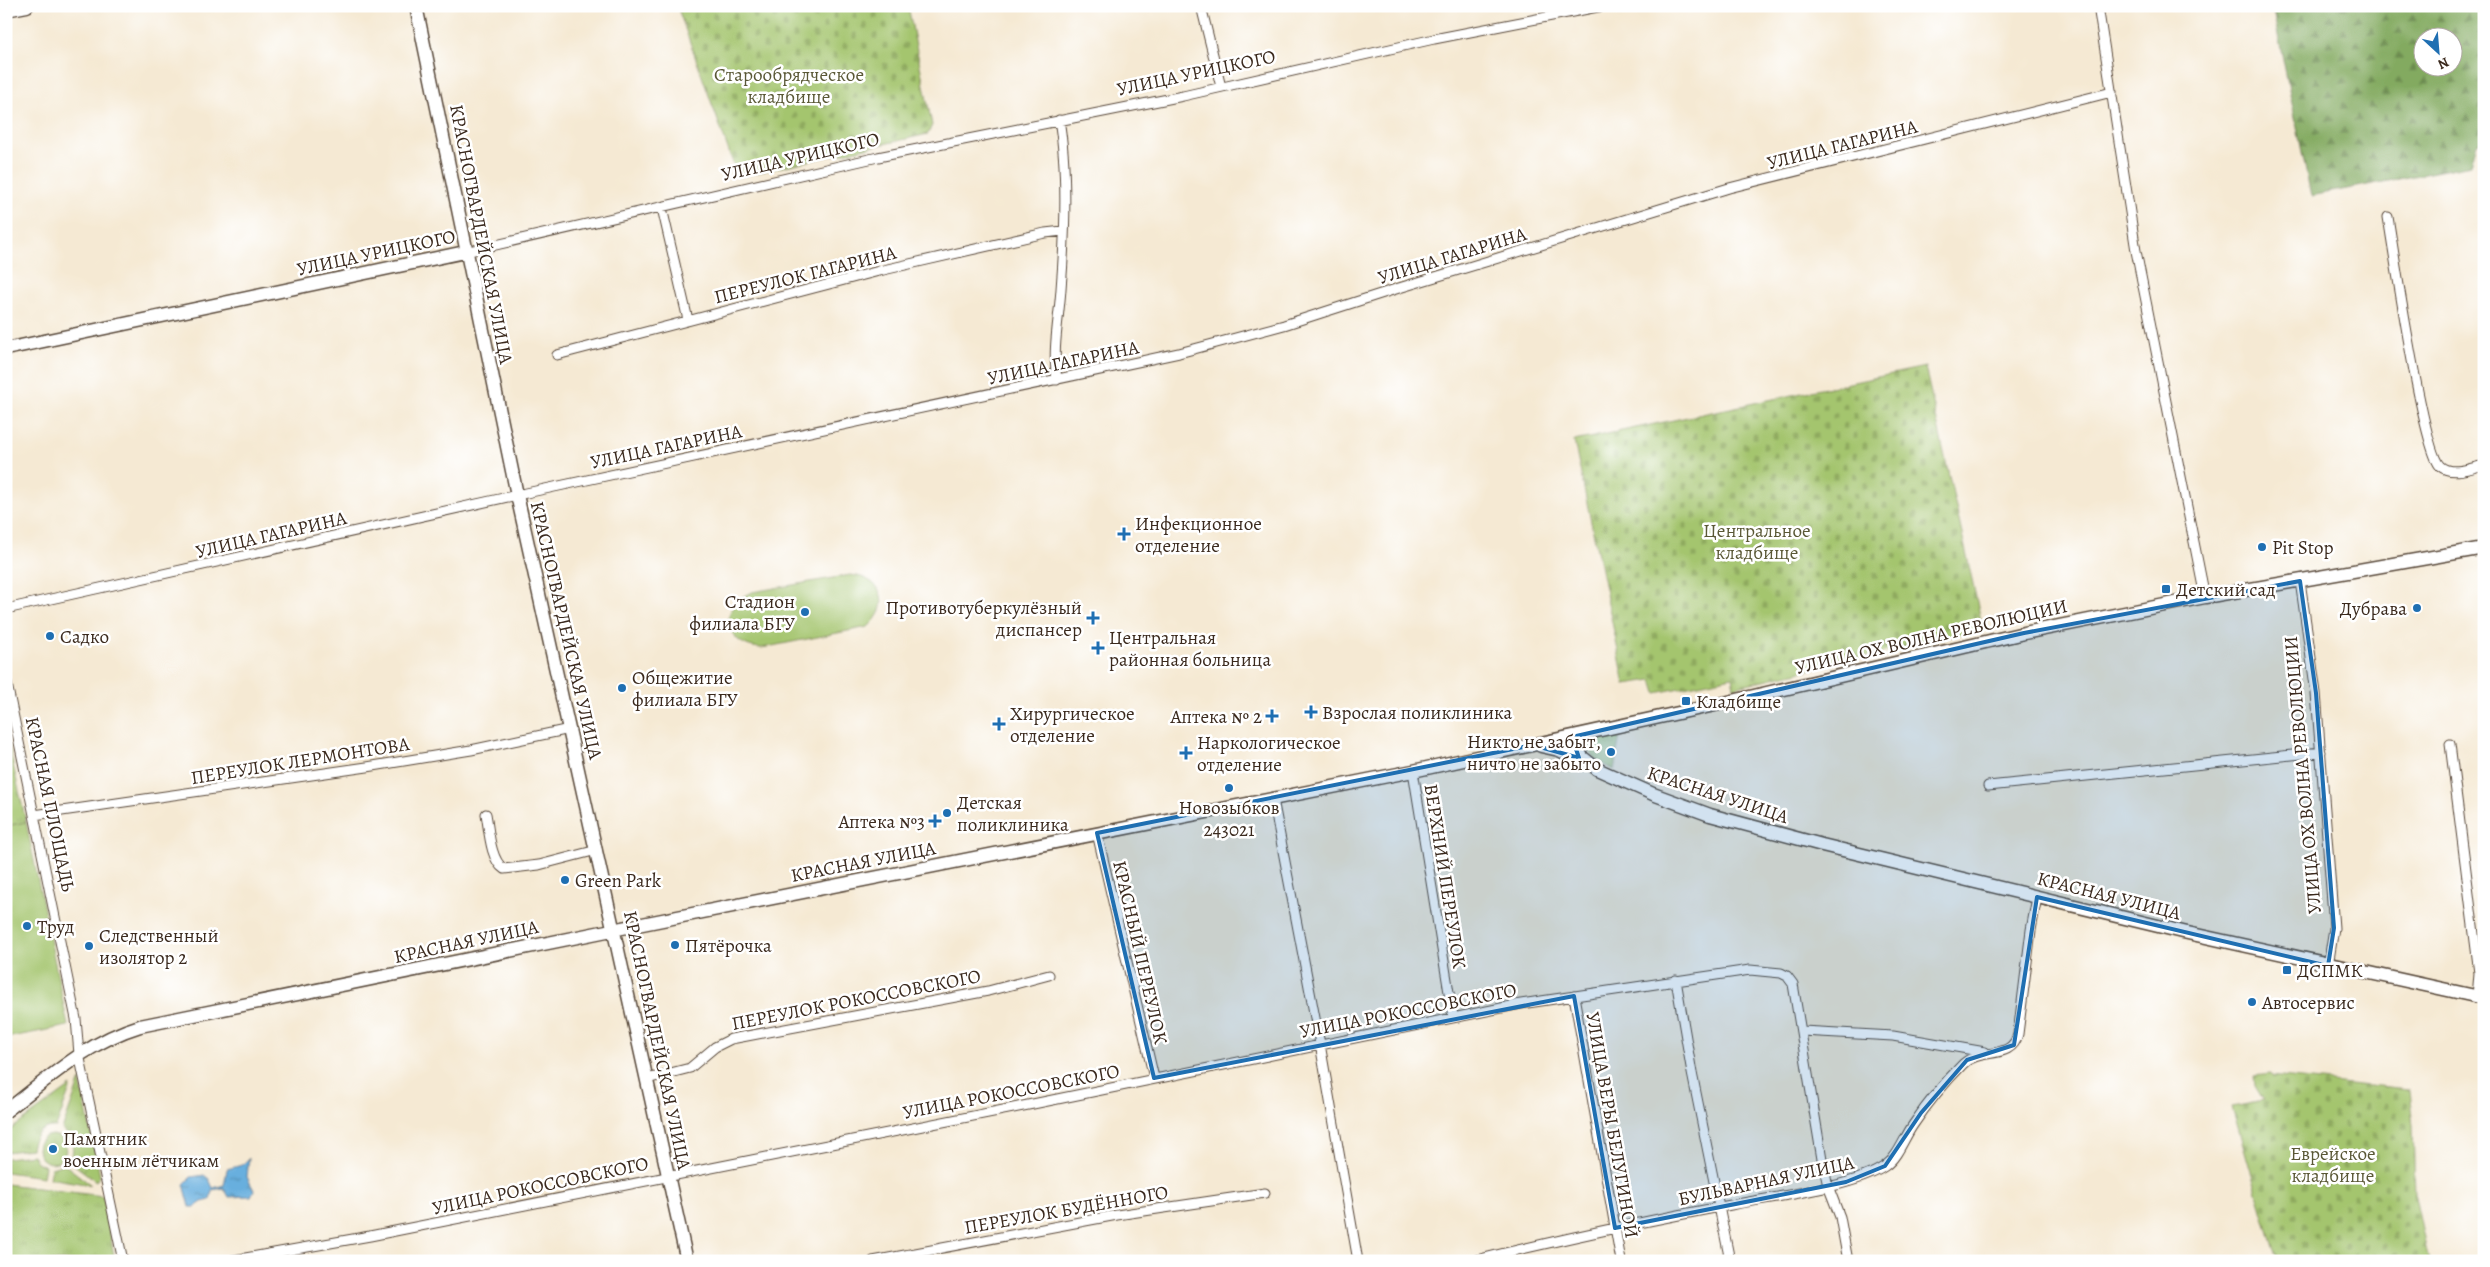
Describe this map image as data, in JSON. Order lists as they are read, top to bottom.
{
  "streets": {
    "main road": [
      "УЛИЦА УРИЦКОГО",
      "КРАСНОГВАРДЕЙСКАЯ УЛИЦА",
      "УЛИЦА ОХ ВОЛНА РЕВОЛЮЦИИ",
      "КРАСНАЯ УЛИЦА"
    ],
    "street": [
      "УЛИЦА ГАГАРИНА",
      "ПЕРЕУЛОК ГАГАРИНА",
      "ПЕРЕУЛОК ЛЕРМОНТОВА",
      "КРАСНАЯ ПЛОЩАДЬ",
      "ВЕРХНИЙ ПЕРЕУЛОК",
      "КРАСНЫЙ ПЕРЕУЛОК",
      "ПЕРЕУЛОК РОКОССОВСКОГО",
      "УЛИЦА РОКОССОВСКОГО",
      "УЛИЦА ВЕРЫ БЕЛУГИНОЙ",
      "БУЛЬВАРНАЯ УЛИЦА",
      "ПЕРЕУЛОК БУДЁННОГО"
    ]
  },
  "crossings": [
    ["УЛИЦА УРИЦКОГО", "КРАСНОГВАРДЕЙСКАЯ УЛИЦА"],
    ["УЛИЦА ГАГАРИНА", "КРАСНОГВАРДЕЙСКАЯ УЛИЦА"],
    ["КРАСНОГВАРДЕЙСКАЯ УЛИЦА", "ПЕРЕУЛОК ЛЕРМОНТОВА"],
    ["КРАСНОГВАРДЕЙСКАЯ УЛИЦА", "КРАСНАЯ УЛИЦА"],
    ["КРАСНОГВАРДЕЙСКАЯ УЛИЦА", "ПЕРЕУЛОК РОКОССОВСКОГО"],
    ["КРАСНОГВАРДЕЙСКАЯ УЛИЦА", "УЛИЦА РОКОССОВСКОГО"],
    ["УЛИЦА ОХ ВОЛНА РЕВОЛЮЦИИ", "КРАСНАЯ УЛИЦА"],
    ["ПЕРЕУЛОК ЛЕРМОНТОВА", "КРАСНАЯ ПЛОЩАДЬ"],
    ["КРАСНАЯ УЛИЦА", "КРАСНАЯ ПЛОЩАДЬ"],
    ["КРАСНАЯ УЛИЦА", "ВЕРХНИЙ ПЕРЕУЛОК"],
    ["КРАСНАЯ УЛИЦА", "КРАСНЫЙ ПЕРЕУЛОК"],
    ["КРАСНАЯ УЛИЦА", "БУЛЬВАРНАЯ УЛИЦА"],
    ["ВЕРХНИЙ ПЕРЕУЛОК", "УЛИЦА РОКОССОВСКОГО"],
    ["КРАСНЫЙ ПЕРЕУЛОК", "УЛИЦА РОКОССОВСКОГО"],
    ["УЛИЦА РОКОССОВСКОГО", "УЛИЦА ВЕРЫ БЕЛУГИНОЙ"],
    ["УЛИЦА ВЕРЫ БЕЛУГИНОЙ", "БУЛЬВАРНАЯ УЛИЦА"]
  ],
  "parks": ["Старообрядческое кладбище", "Центральное кладбище", "Еврейское кладбище"],
  "places": {
    "health": [
      "Инфекционное отделение",
      "Противотуберкулёзный диспансер",
      "Центральная районная больница",
      "Взрослая поликлиника",
      "Аптека № 2",
      "Хирургическое отделение",
      "Наркологическое отделение",
      "Аптека №3"
    ],
    "other": [
      "Pit Stop",
      "Дубрава",
      "Стадион филиала БГУ",
      "Садко",
      "Общежитие филиала БГУ",
      "Никто не забыт, ничто не забыто",
      "Новозыбков 243021",
      "Детская поликлиника",
      "Green Park",
      "Труд",
      "Пятёрочка",
      "Следственный изолятор 2",
      "Автосервис",
      "Памятник военным лётчикам"
    ],
    "transit": ["Детский сад", "Кладбище", "ДСПМК"]
  },
  "north": "bottom right"
}
